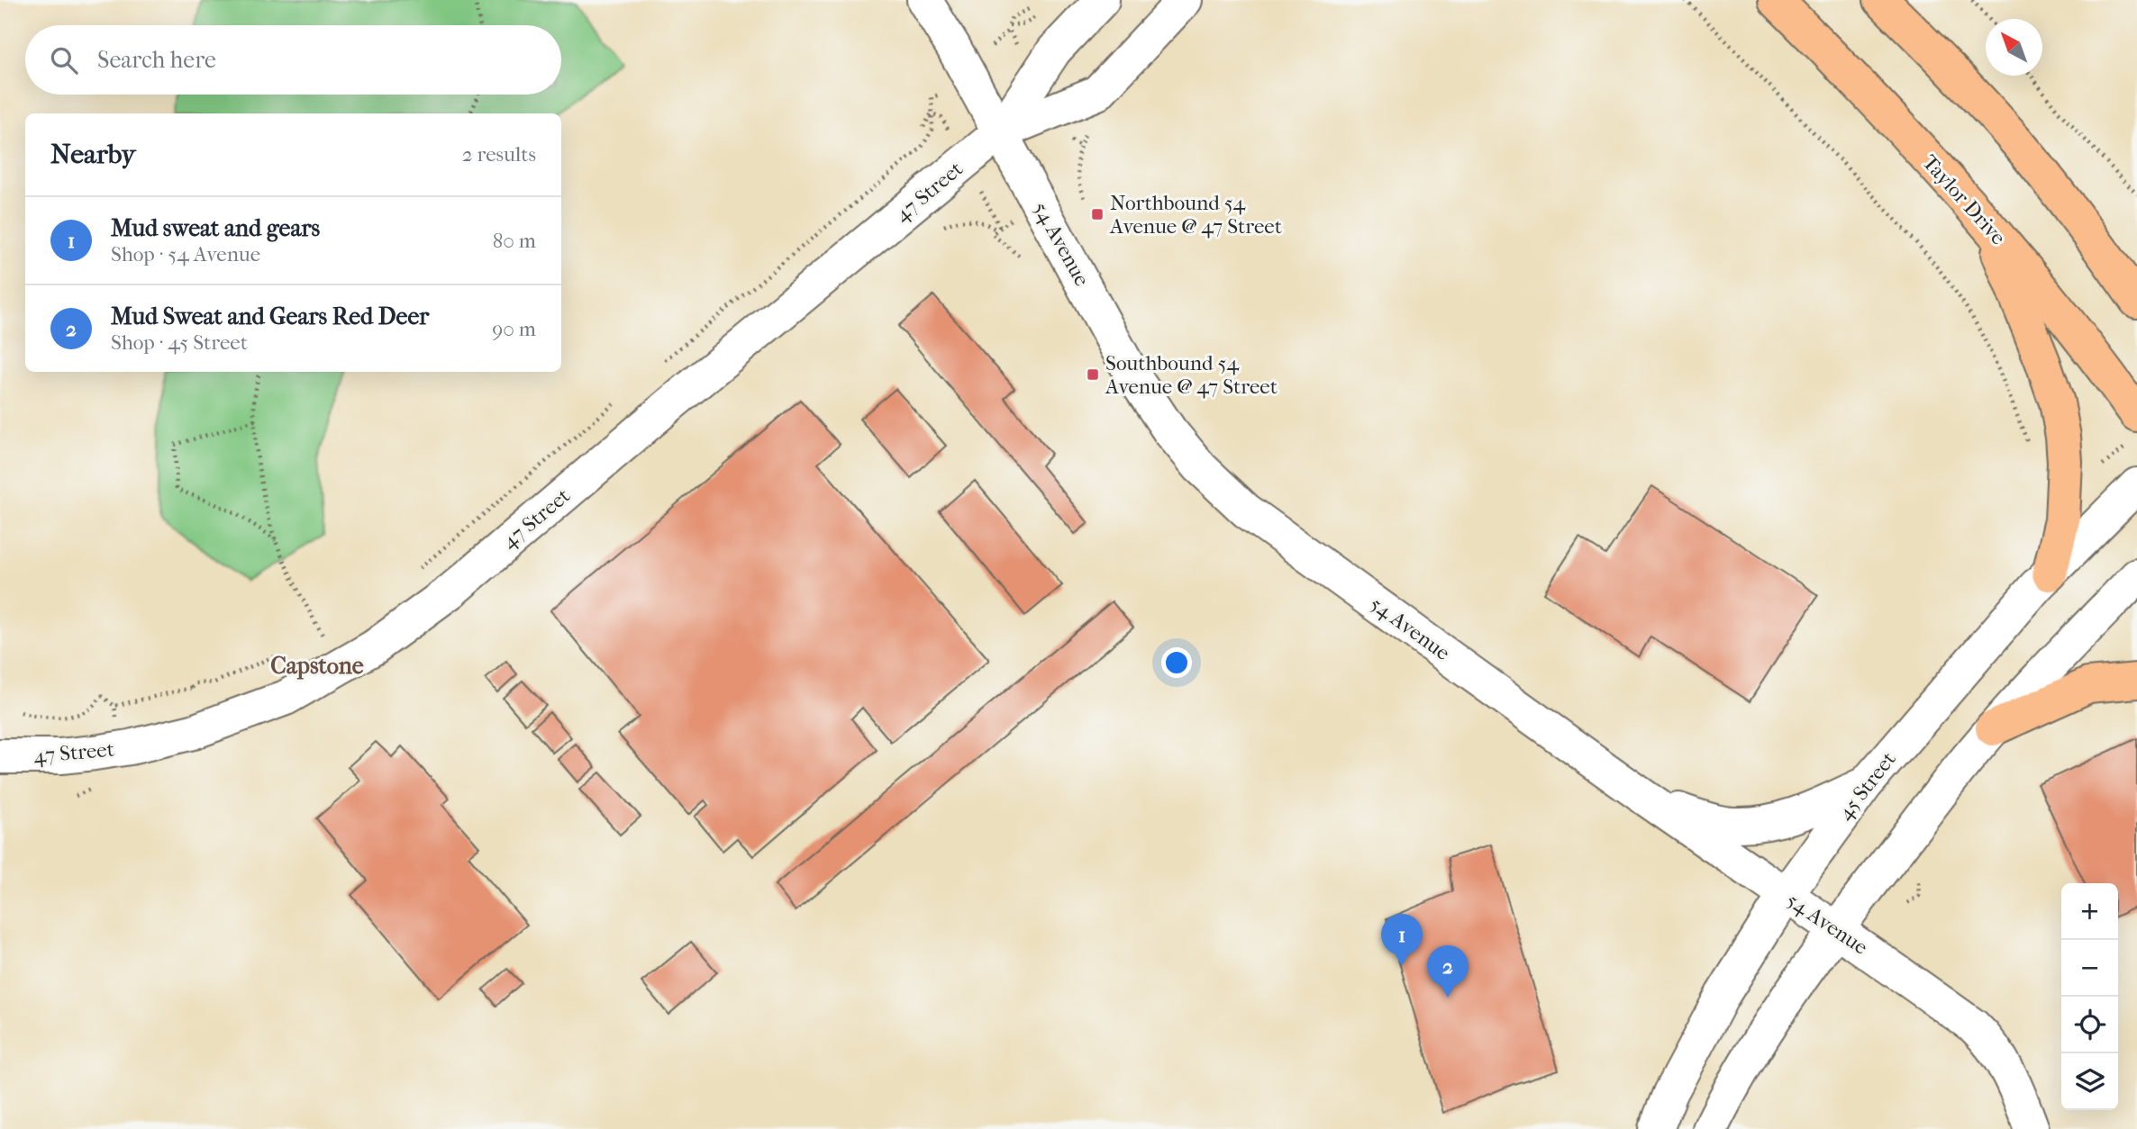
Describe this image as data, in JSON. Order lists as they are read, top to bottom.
{
  "streets": {
    "main road": ["Taylor Drive"],
    "street": ["47 Street", "54 Avenue", "45 Street"]
  },
  "crossings": [
    ["47 Street", "54 Avenue"],
    ["54 Avenue", "45 Street"]
  ],
  "districts": ["Capstone"],
  "places": {
    "transit": ["Northbound 54 Avenue @ 47 Street", "Southbound 54 Avenue @ 47 Street"]
  },
  "north": "top left",
  "page": {
    "search": "Search here",
    "heading": ["Nearby", "2 results"],
    "list": [
      {
        "mark": "1",
        "name": "Mud sweat and gears",
        "note": "Shop · 54 Avenue",
        "value": "80 m"
      },
      {
        "mark": "2",
        "name": "Mud Sweat and Gears Red Deer",
        "note": "Shop · 45 Street",
        "value": "90 m"
      }
    ],
    "map_buttons": ["+", "−"],
    "pins": ["1", "2"]
  }
}
